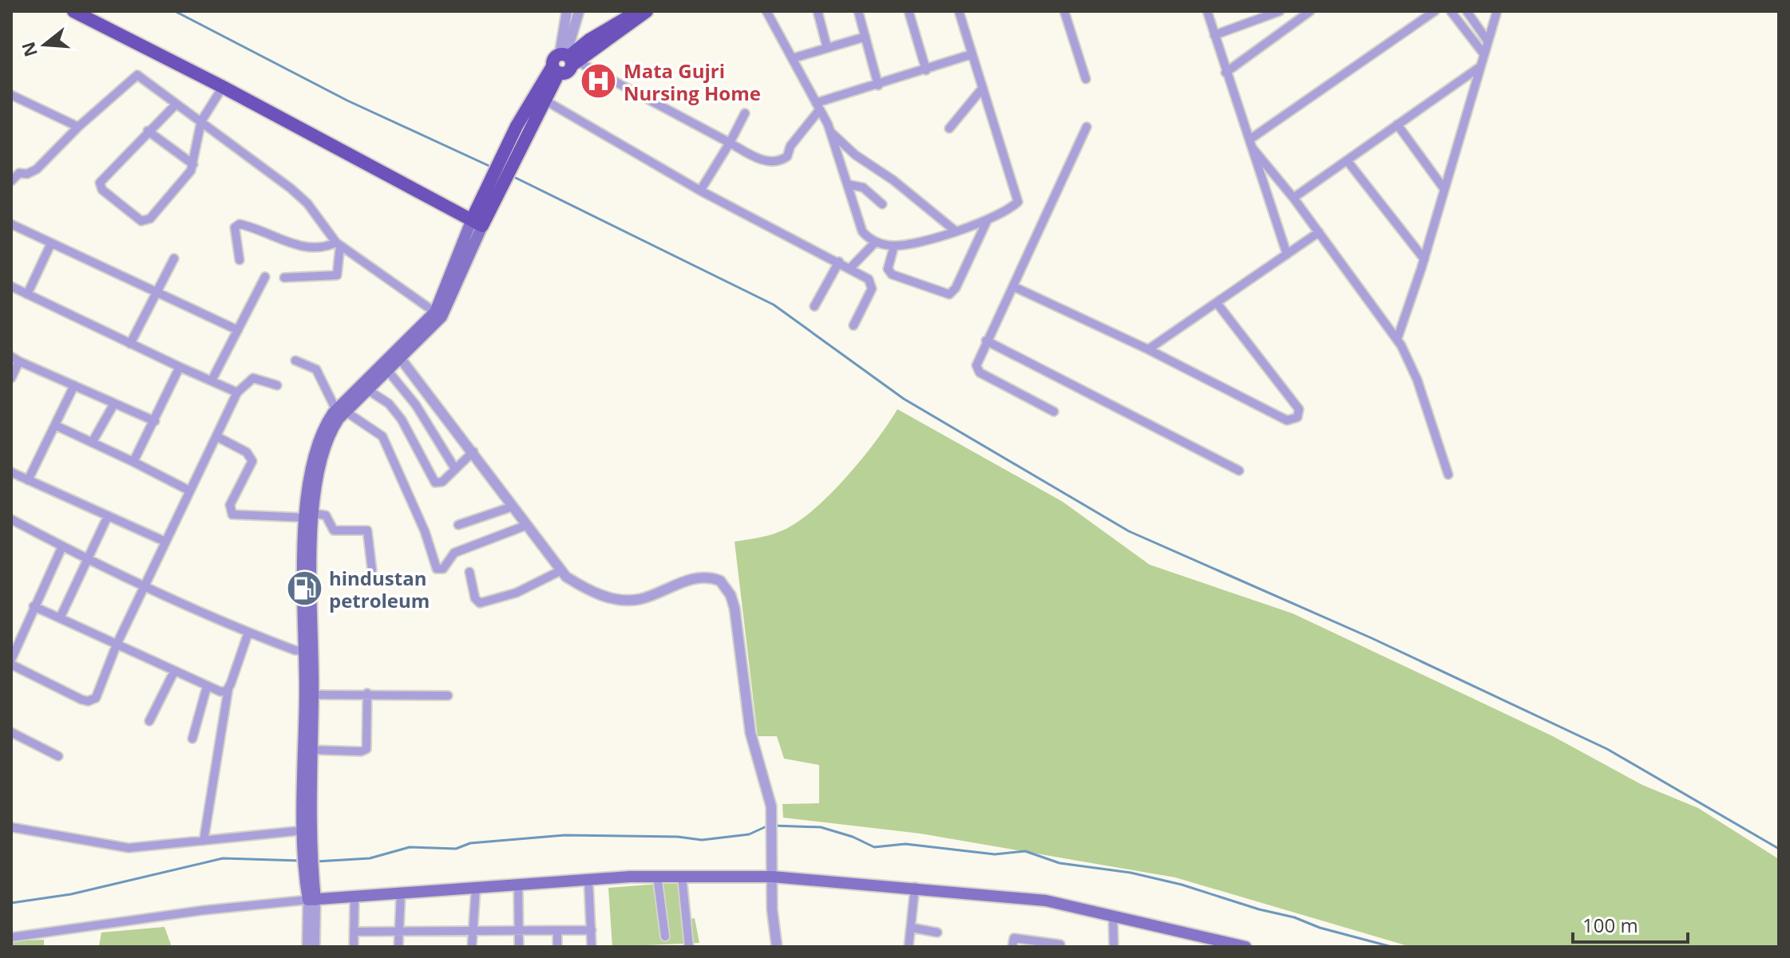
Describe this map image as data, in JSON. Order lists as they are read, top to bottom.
{
  "places": {
    "hospital": ["Mata Gujri Nursing Home"],
    "fuel station": ["hindustan petroleum"]
  },
  "scale_bar": "100 m",
  "north": "left"
}
